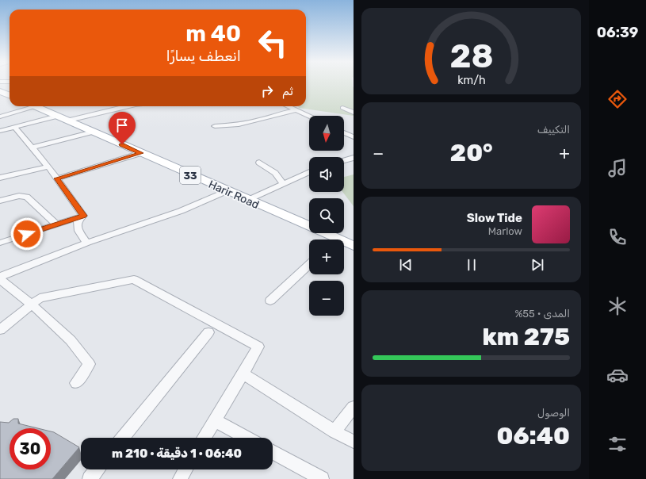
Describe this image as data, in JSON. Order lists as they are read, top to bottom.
{
  "streets": {
    "main road": ["33", "Harir Road"]
  },
  "north": "bottom",
  "page": {
    "tabs": "06:39",
    "turn": ["40 m", "انعطف يسارًا"],
    "then": "ثم",
    "tile": [
      "التكييف",
      ["المدى · 55%", "275 km"],
      ["الوصول", "06:40"]
    ],
    "map_buttons": ["+", "−"],
    "heat": ["−", "20°", "+"],
    "song": ["Slow Tide", "Marlow"],
    "limit": "30",
    "trip": "06:40 · 1 دقيقة · 210 m",
    "gauge": ["28", "km/h"]
  }
}
